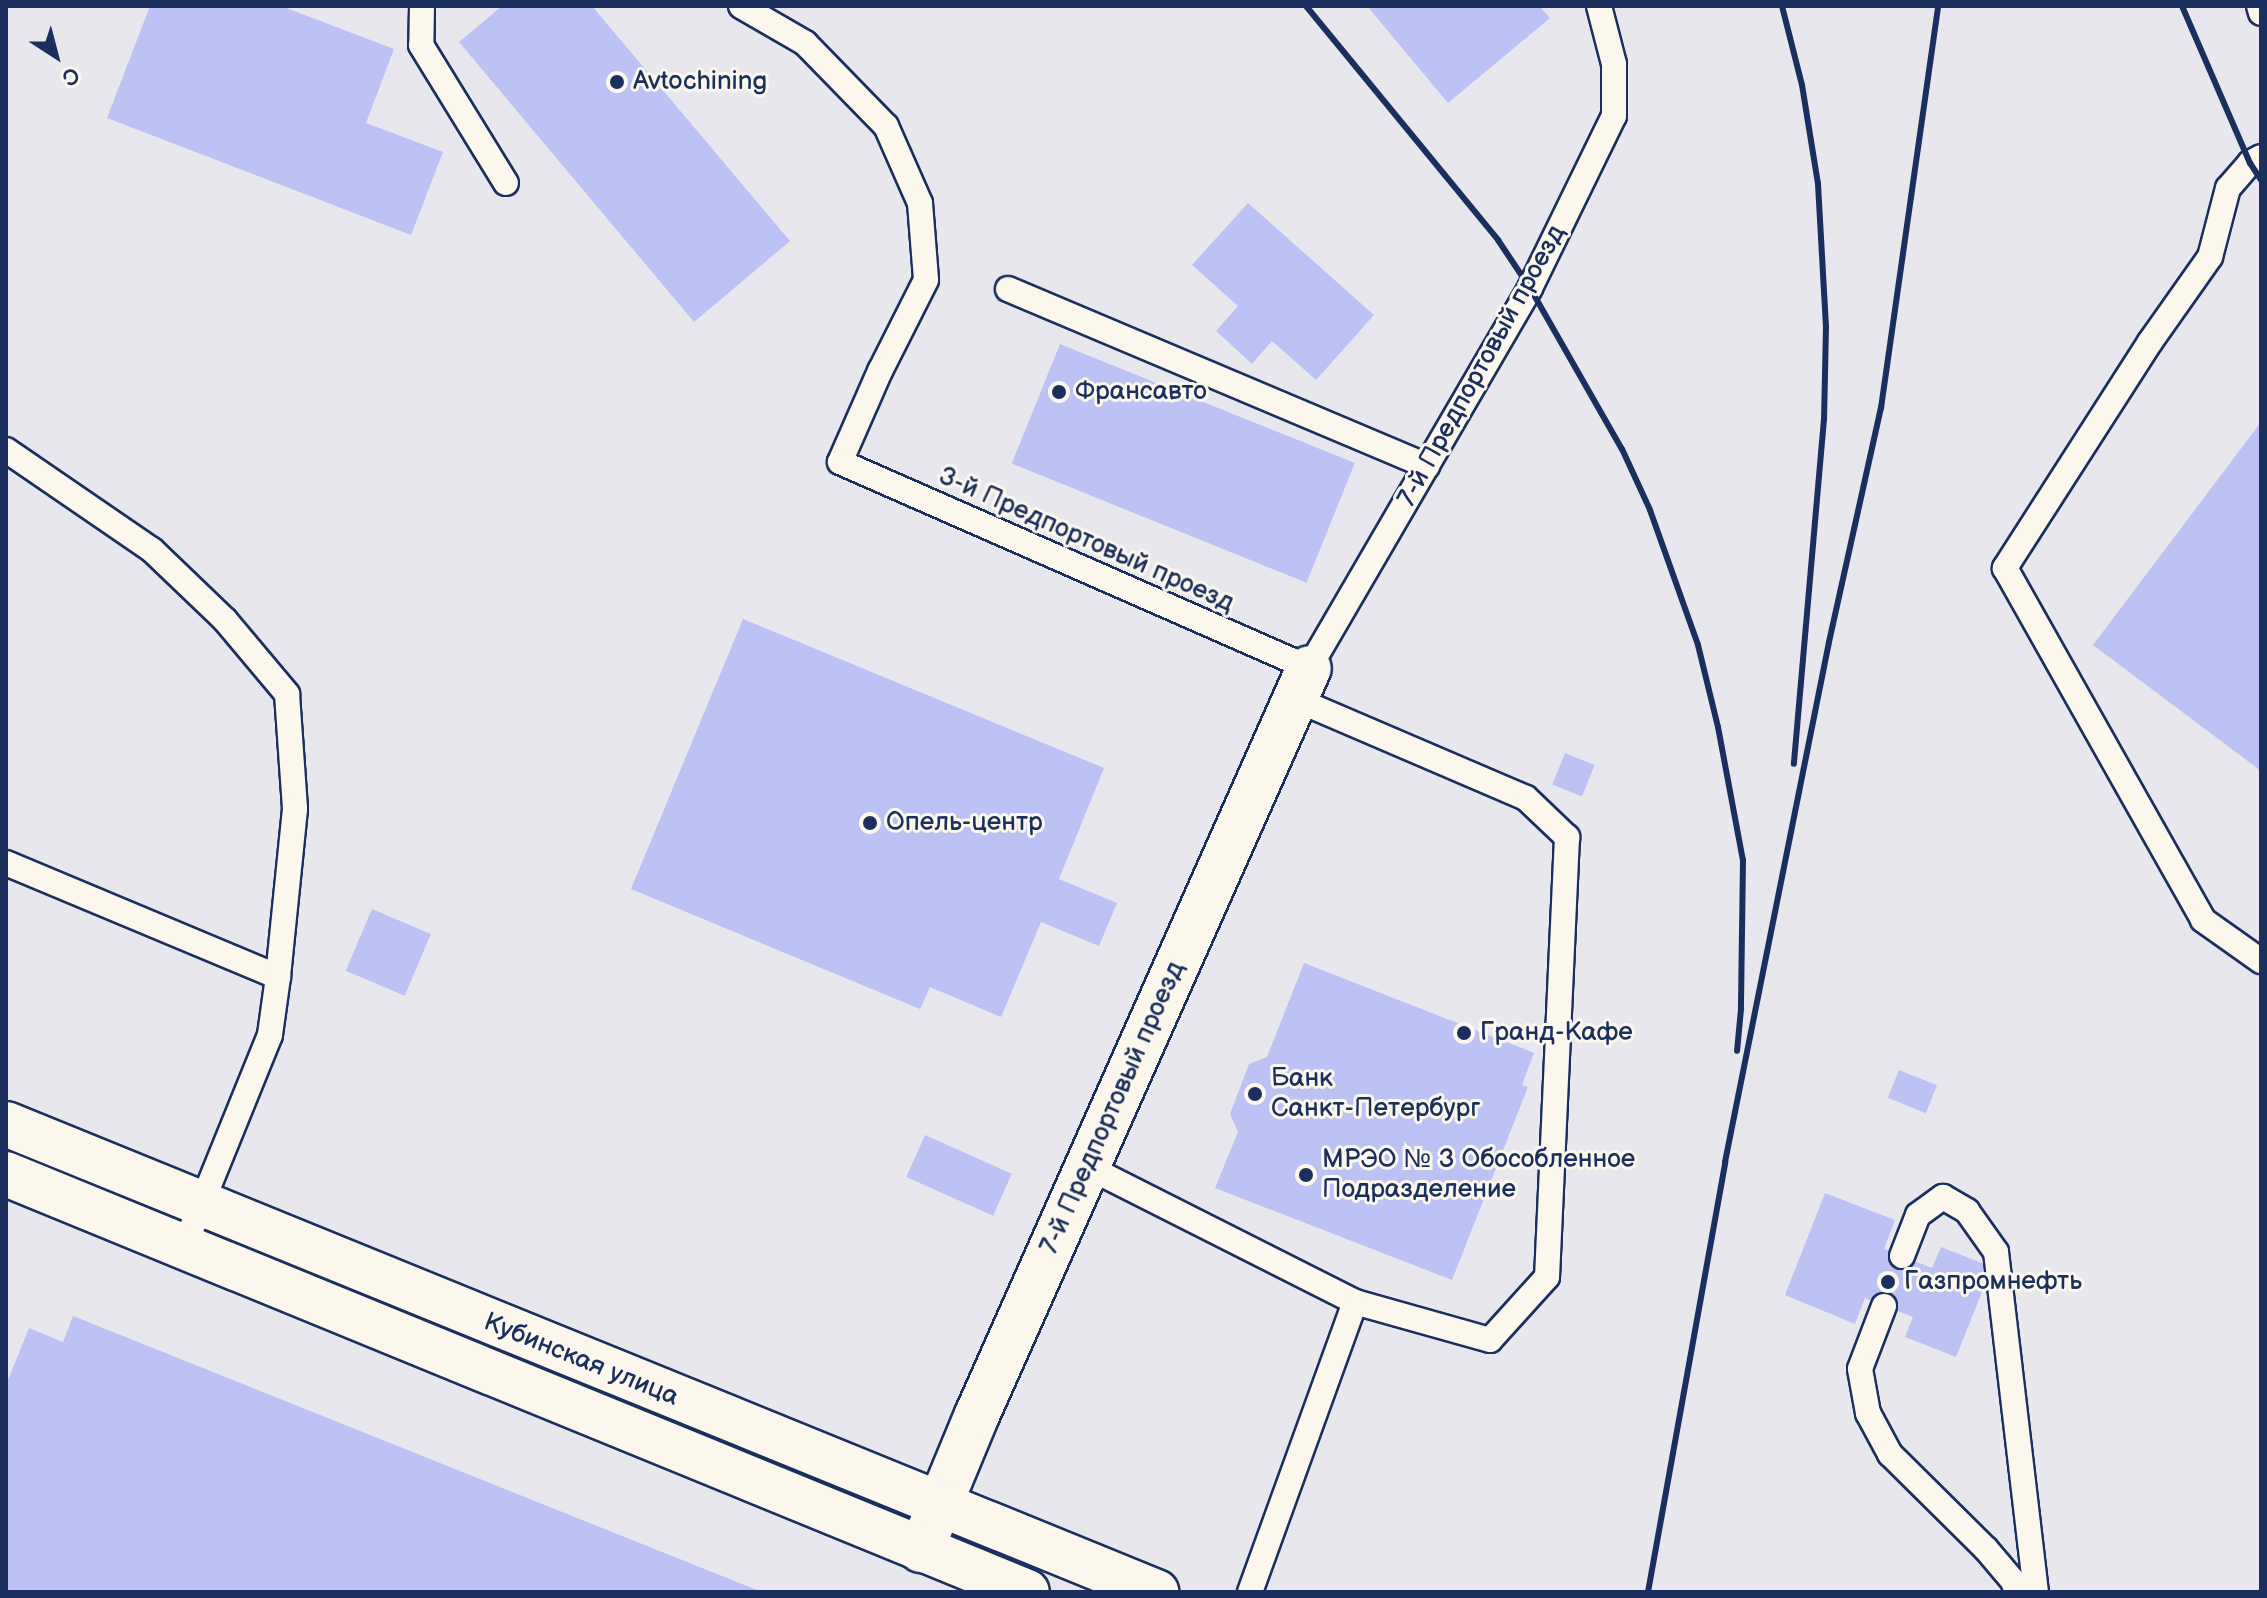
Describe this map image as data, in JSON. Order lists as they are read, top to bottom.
{
  "streets": {
    "main road": ["7-й Предпортовый проезд", "Кубинская улица"],
    "lane": ["3-й Предпортовый проезд"]
  },
  "crossings": [
    ["7-й Предпортовый проезд", "3-й Предпортовый проезд"],
    ["7-й Предпортовый проезд", "Кубинская улица"]
  ],
  "places": [
    "Avtochining",
    "Франсавто",
    "Опель-центр",
    "Гранд-Кафе",
    "Банк Санкт-Петербург",
    "МРЭО № 3 Обособленное Подразделение",
    "Газпромнефть"
  ],
  "north": "bottom right"
}
